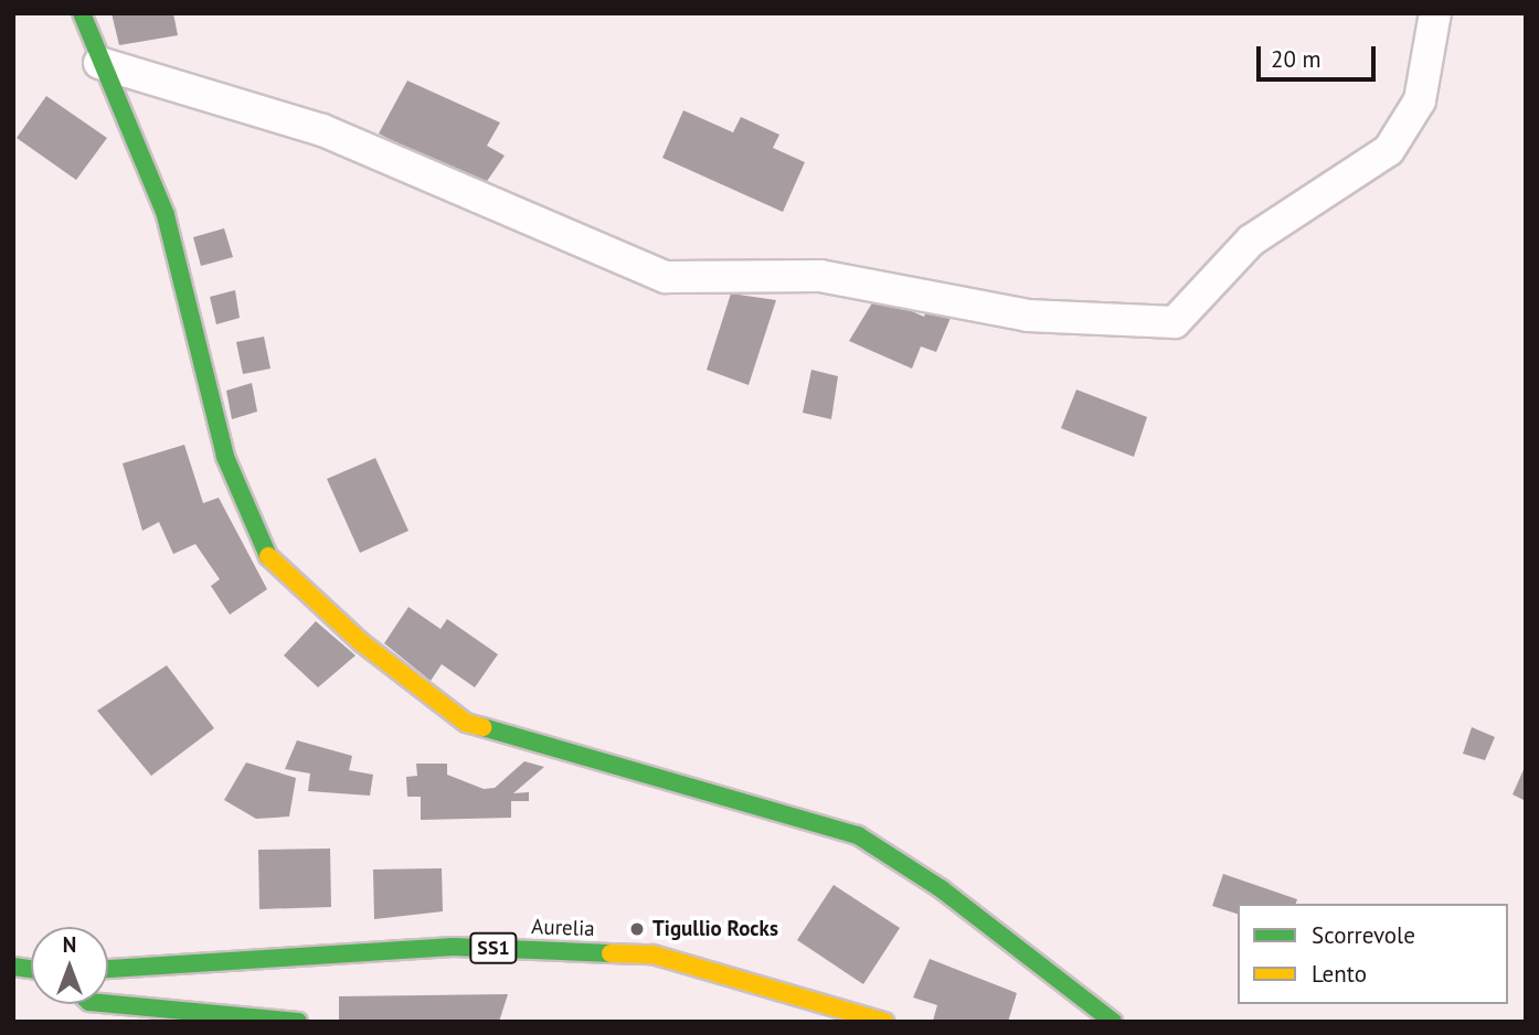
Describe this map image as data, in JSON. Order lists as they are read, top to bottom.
{
  "streets": {
    "street": ["Aurelia", "SS1"]
  },
  "places": ["Tigullio Rocks"],
  "legend": ["Scorrevole", "Lento"],
  "scale_bar": "20 m",
  "north": "top"
}
